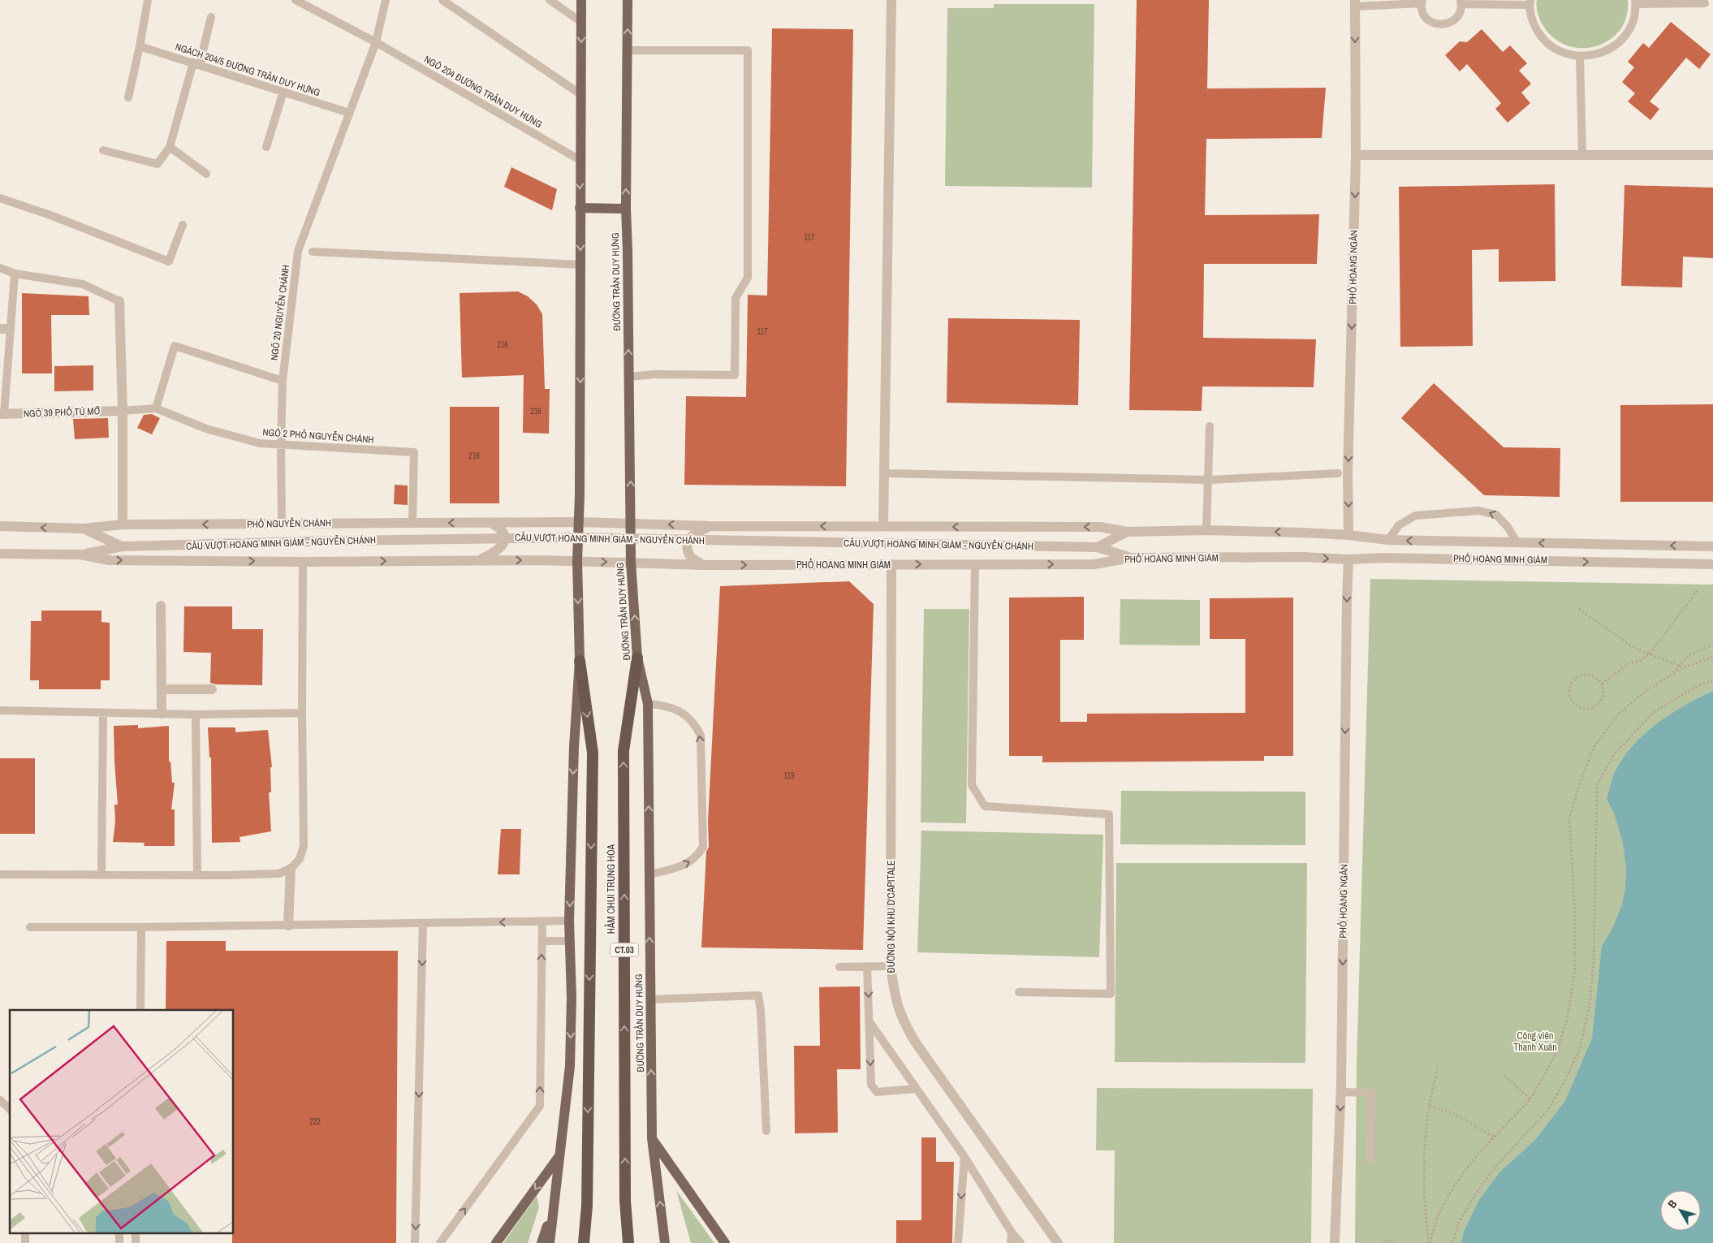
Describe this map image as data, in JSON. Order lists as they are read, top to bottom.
{
  "streets": {
    "highway": ["HẦM CHUI TRUNG HÒA", "CT.03"],
    "main road": ["ĐƯỜNG TRẦN DUY HƯNG"],
    "street": [
      "PHỐ HOÀNG NGÂN",
      "NGÕ 39 PHỐ TÚ MỠ",
      "PHỐ NGUYỄN CHÁNH",
      "CẦU VƯỢT HOÀNG MINH GIÁM - NGUYỄN CHÁNH",
      "PHỐ HOÀNG MINH GIÁM",
      "ĐƯỜNG NỘI KHU D'CAPITALE"
    ],
    "lane": [
      "NGÁCH 204/5 ĐƯỜNG TRẦN DUY HƯNG",
      "NGÕ 204 ĐƯỜNG TRẦN DUY HƯNG",
      "NGÕ 20 NGUYỄN CHÁNH",
      "NGÕ 2 PHỐ NGUYỄN CHÁNH"
    ]
  },
  "crossings": [
    ["NGÁCH 204/5 ĐƯỜNG TRẦN DUY HƯNG", "NGÕ 20 NGUYỄN CHÁNH"],
    ["PHỐ HOÀNG NGÂN", "PHỐ HOÀNG MINH GIÁM"],
    ["ĐƯỜNG TRẦN DUY HƯNG", "PHỐ NGUYỄN CHÁNH"],
    ["ĐƯỜNG TRẦN DUY HƯNG", "PHỐ HOÀNG MINH GIÁM"],
    ["ĐƯỜNG TRẦN DUY HƯNG", "HẦM CHUI TRUNG HÒA"],
    ["NGÕ 20 NGUYỄN CHÁNH", "NGÕ 2 PHỐ NGUYỄN CHÁNH"],
    ["NGÕ 20 NGUYỄN CHÁNH", "PHỐ NGUYỄN CHÁNH"],
    ["NGÕ 2 PHỐ NGUYỄN CHÁNH", "PHỐ NGUYỄN CHÁNH"],
    ["PHỐ NGUYỄN CHÁNH", "CẦU VƯỢT HOÀNG MINH GIÁM - NGUYỄN CHÁNH"],
    ["PHỐ NGUYỄN CHÁNH", "PHỐ HOÀNG MINH GIÁM"],
    ["CẦU VƯỢT HOÀNG MINH GIÁM - NGUYỄN CHÁNH", "PHỐ HOÀNG MINH GIÁM"],
    ["PHỐ HOÀNG MINH GIÁM", "ĐƯỜNG NỘI KHU D'CAPITALE"]
  ],
  "one_way": ["PHỐ HOÀNG NGÂN"],
  "parks": ["Công viên Thanh Xuân"],
  "house_numbers": [
    "117",
    "117",
    "216",
    "216",
    "216",
    "119",
    "222"
  ],
  "north": "top left"
}
